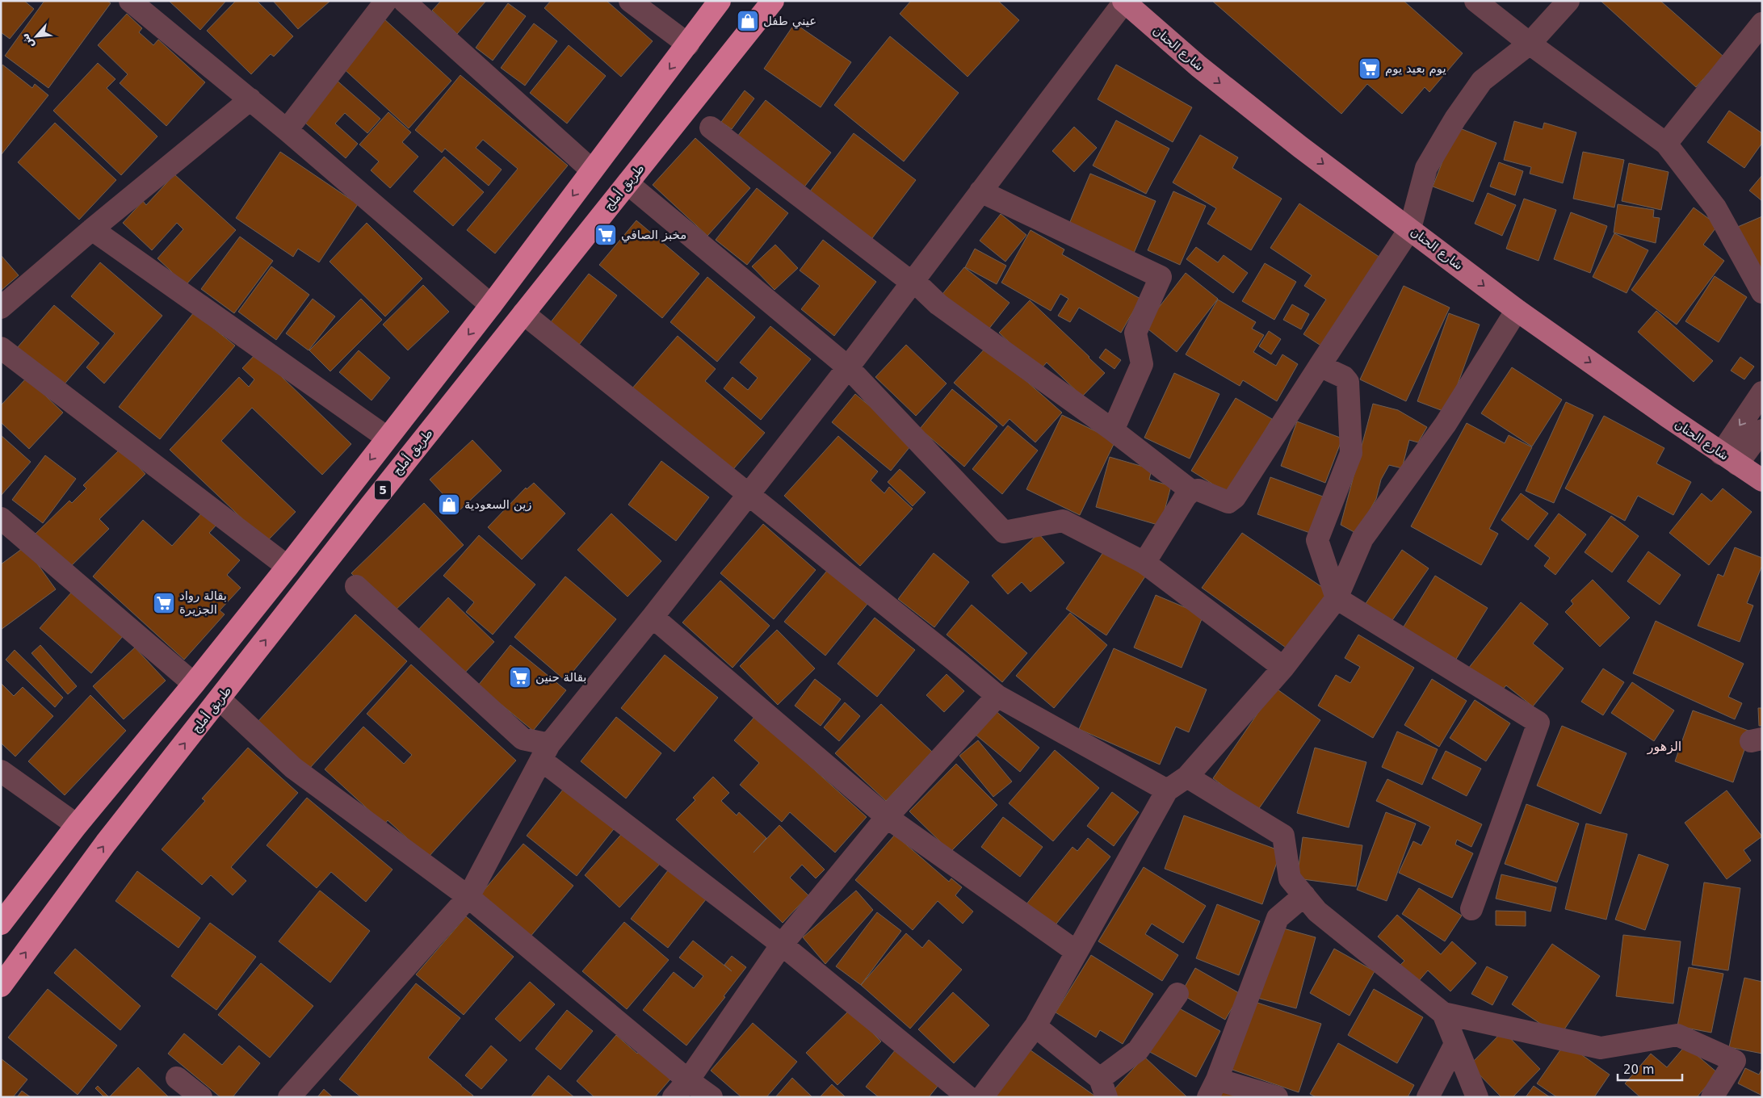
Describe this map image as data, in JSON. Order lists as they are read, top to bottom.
{
  "streets": {
    "highway": ["طريق أملج", "5"],
    "main road": ["شارع الحنان"]
  },
  "one_way": ["شارع الحنان"],
  "districts": ["الزهور"],
  "places": {
    "shop": ["عيني طفل", "زين السعودية"],
    "supermarket": [
      "يوم بعيد يوم",
      "مخبز الصافي",
      "بقالة رواد الجزيرة",
      "بقالة حنين"
    ]
  },
  "scale_bar": "20 m",
  "north": "bottom left"
}
